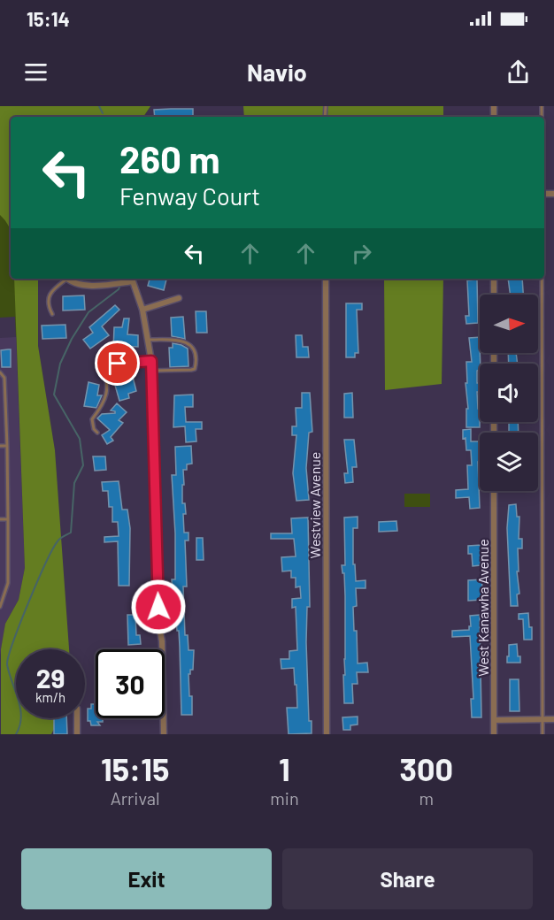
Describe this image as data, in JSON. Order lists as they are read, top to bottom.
{
  "streets": {
    "street": ["Westview Avenue", "West Kanawha Avenue"]
  },
  "north": "right",
  "page": {
    "status": "15:14",
    "header": "Navio",
    "turn": ["260 m", "Fenway Court"],
    "speed": "29 km/h",
    "limit": "30",
    "eta": [
      "15:15",
      "Arrival",
      "1",
      "min",
      "300",
      "m"
    ],
    "buttons": ["Exit", "Share"]
  }
}
